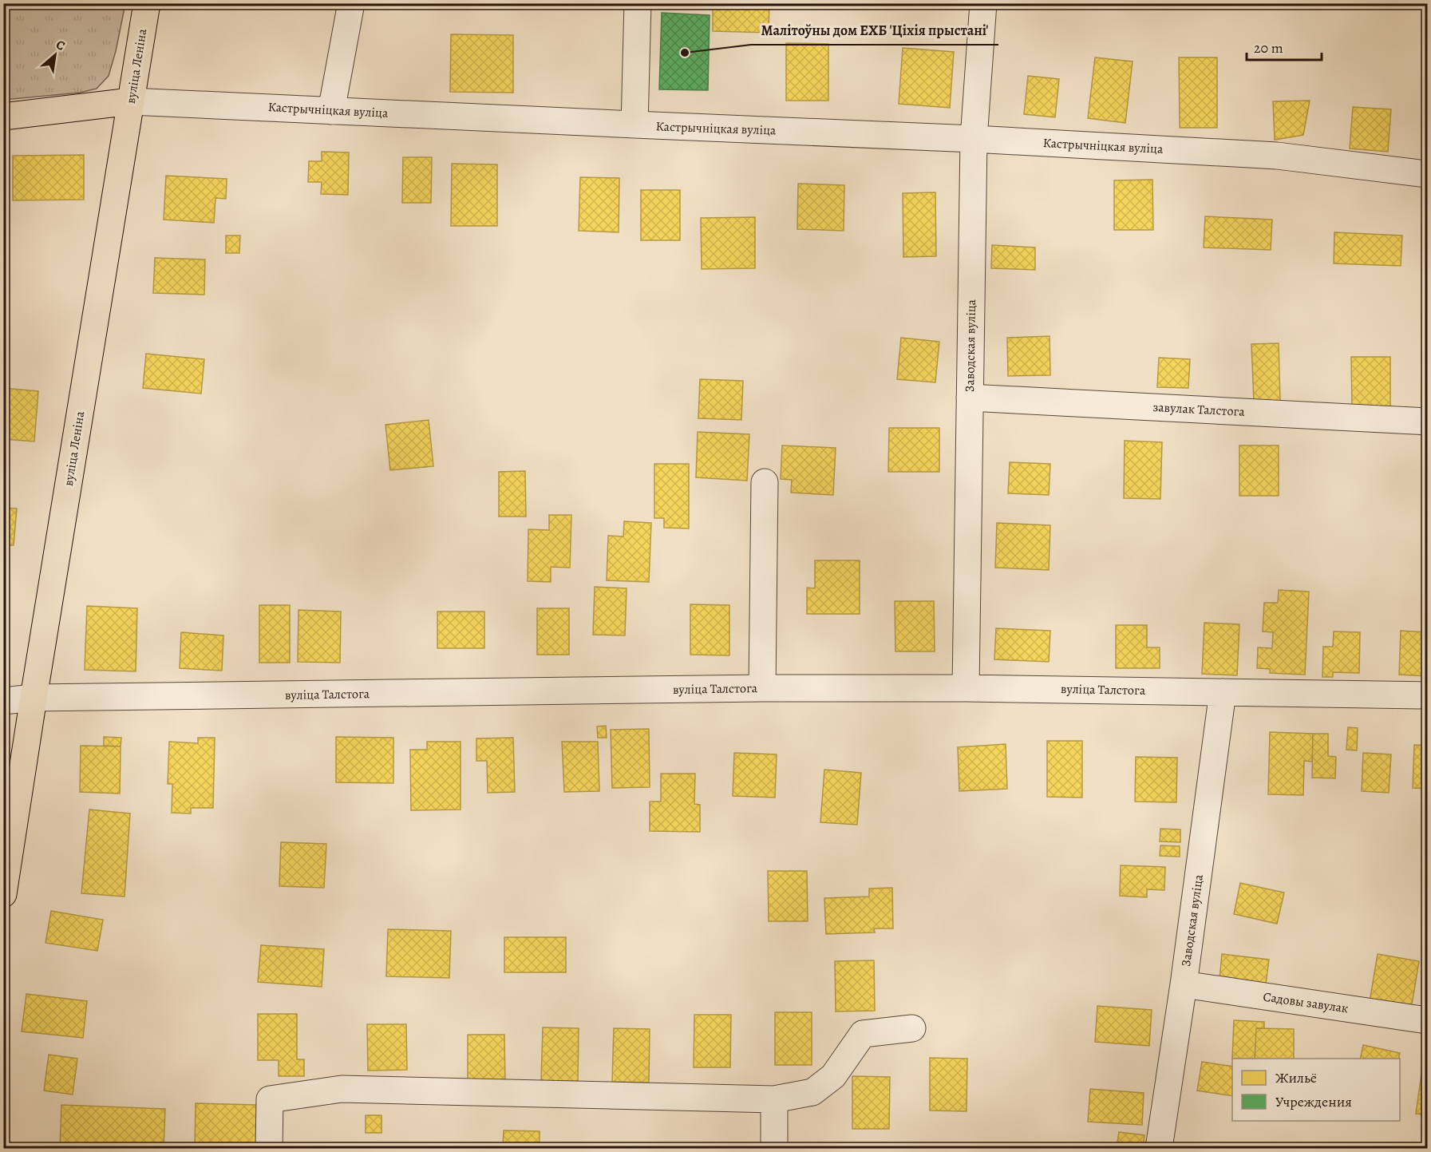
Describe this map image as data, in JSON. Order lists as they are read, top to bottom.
{
  "streets": {
    "main road": ["вуліца Леніна", "Кастрычніцкая вуліца"],
    "street": [
      "Заводская вуліца",
      "завулак Талстога",
      "вуліца Талстога",
      "Садовы завулак"
    ]
  },
  "crossings": [
    ["вуліца Леніна", "Кастрычніцкая вуліца"],
    ["вуліца Леніна", "вуліца Талстога"],
    ["Кастрычніцкая вуліца", "Заводская вуліца"],
    ["Заводская вуліца", "завулак Талстога"],
    ["Заводская вуліца", "вуліца Талстога"],
    ["Заводская вуліца", "Садовы завулак"]
  ],
  "places": ["Малітоўны дом ЕХБ 'Ціхія прыстані'"],
  "legend": ["Жильё", "Учреждения"],
  "scale_bar": "20 m",
  "north": "top right"
}
